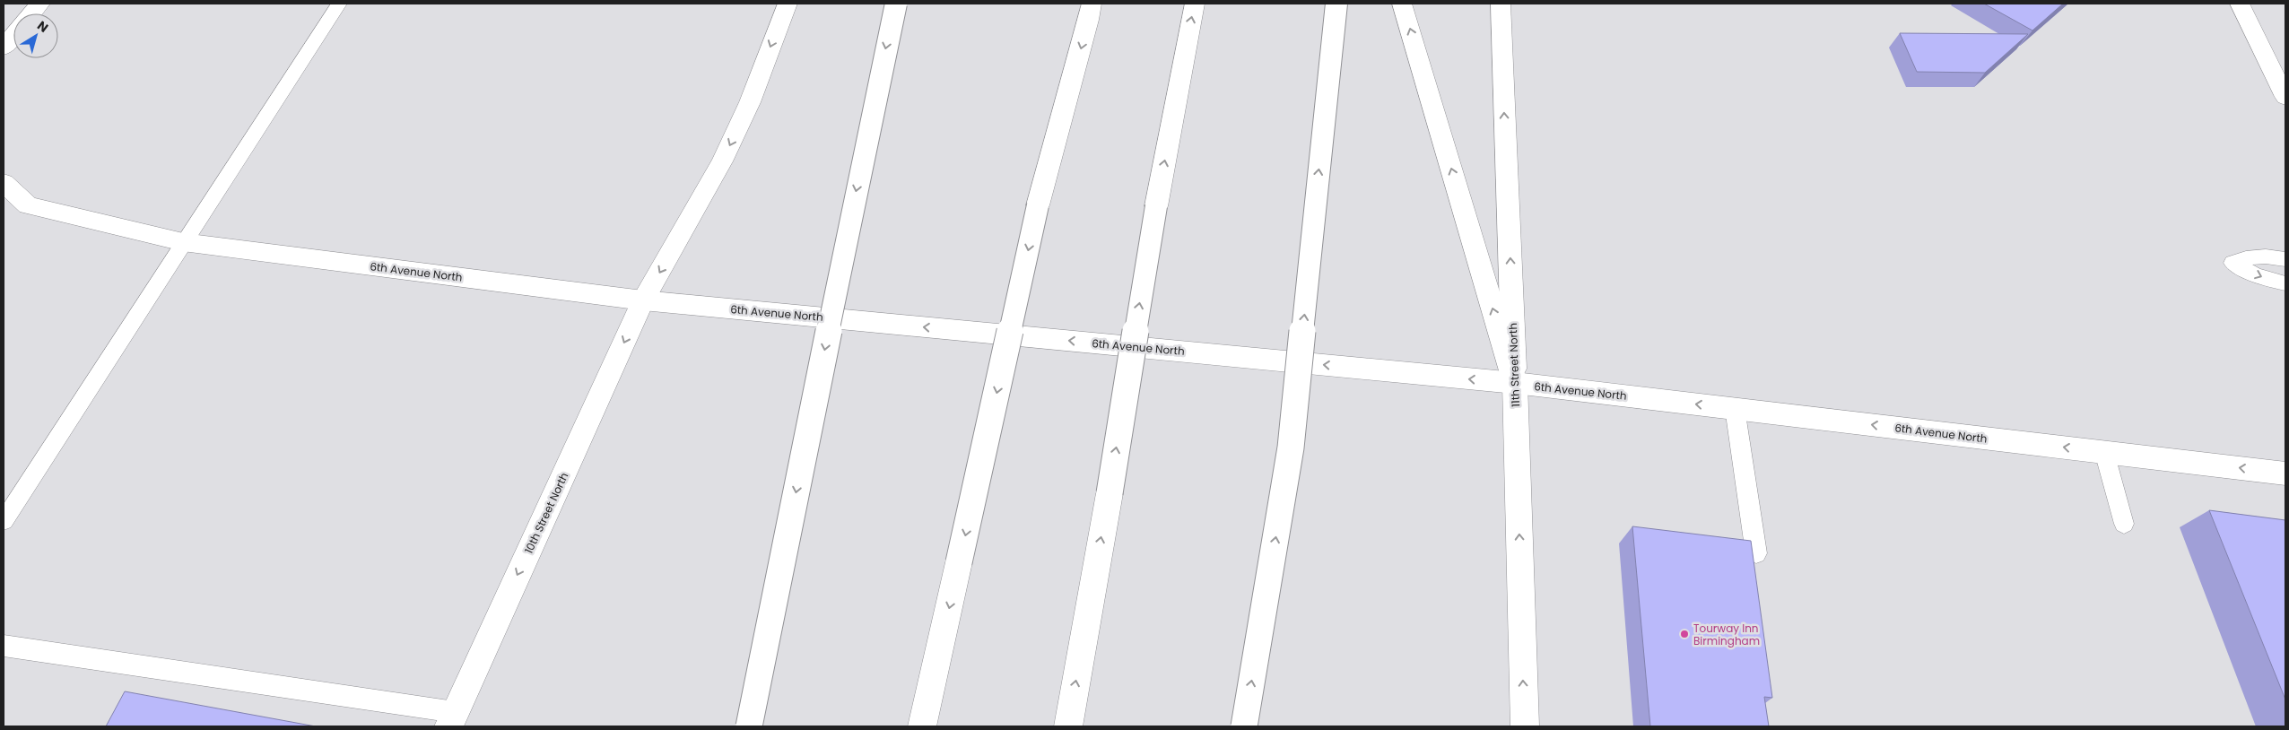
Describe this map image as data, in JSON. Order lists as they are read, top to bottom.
{
  "streets": {
    "main road": ["6th Avenue North", "11th Street North", "10th Street North"]
  },
  "crossings": [
    ["6th Avenue North", "11th Street North"],
    ["6th Avenue North", "10th Street North"]
  ],
  "one_way": ["6th Avenue North"],
  "places": ["Tourway Inn Birmingham"],
  "north": "top right"
}
